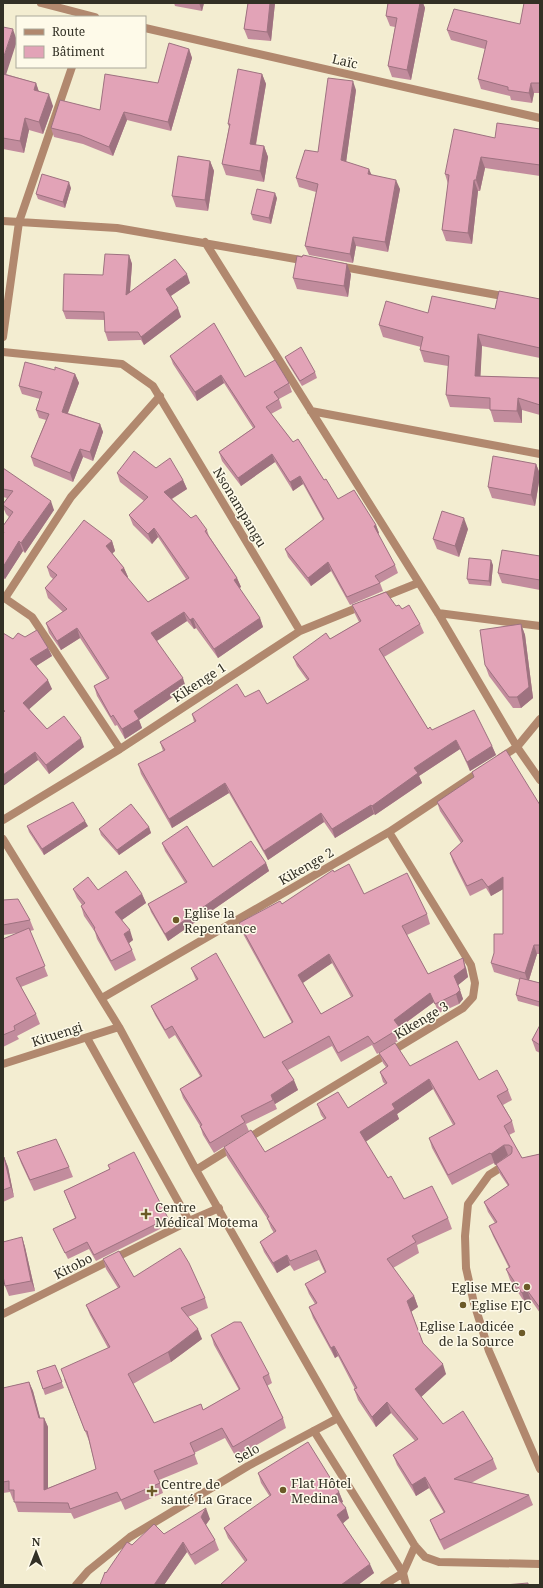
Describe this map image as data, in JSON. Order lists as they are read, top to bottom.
{
  "streets": {
    "street": [
      "Laïc",
      "Nsonampangu",
      "Kikenge 1",
      "Kikenge 2",
      "Kikenge 3",
      "Kituengi",
      "Kitobo",
      "Selo"
    ]
  },
  "crossings": [
    ["Nsonampangu", "Kikenge 1"],
    ["Kikenge 2", "Kikenge 3"]
  ],
  "places": {
    "other": [
      "Eglise la Repentance",
      "Eglise MEC",
      "Eglise EJC",
      "Eglise Laodicée de la Source",
      "Flat Hôtel Medina"
    ],
    "health": ["Centre Médical Motema", "Centre de santé La Grace"]
  },
  "legend": ["Route", "Bâtiment"],
  "north": "top"
}
